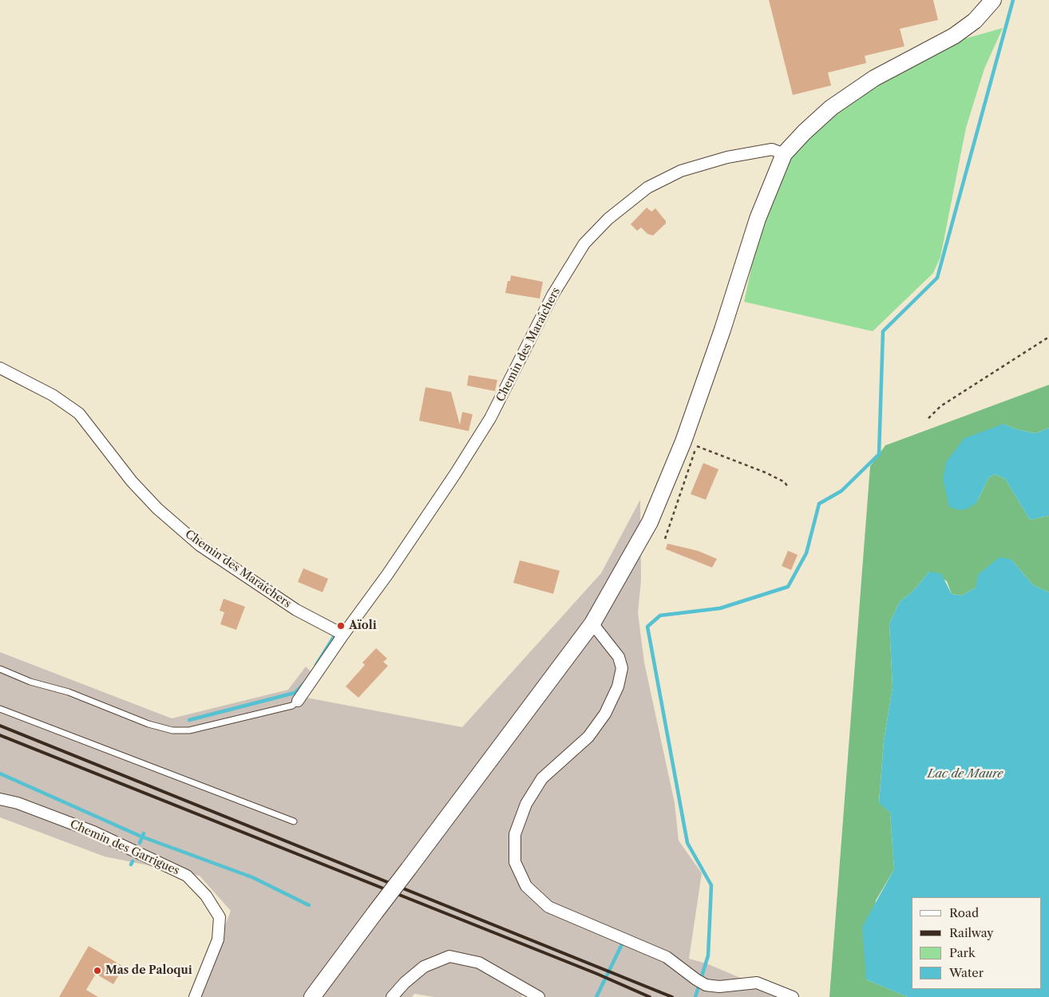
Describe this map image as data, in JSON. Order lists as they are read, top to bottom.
{
  "streets": {
    "street": ["Chemin des Maraîchers", "Chemin des Garrigues"]
  },
  "water": ["Lac de Maure"],
  "places": ["Aïoli", "Mas de Paloqui"],
  "legend": [
    "Road",
    "Railway",
    "Park",
    "Water"
  ]
}
